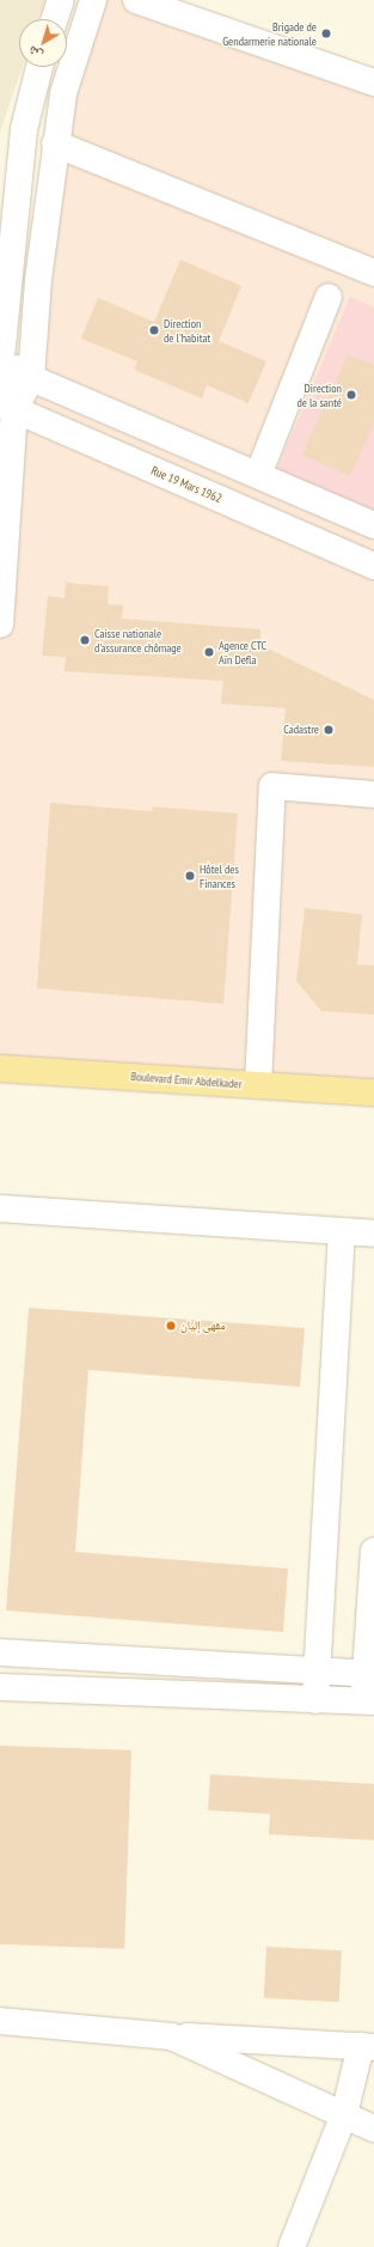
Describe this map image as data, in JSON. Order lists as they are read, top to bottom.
{
  "streets": {
    "main road": ["Boulevard Emir Abdelkader"],
    "street": ["Rue 19 Mars 1962"]
  },
  "places": [
    "Brigade de Gendarmerie nationale",
    "Direction de l'habitat",
    "Direction de la santé",
    "Caisse nationale d'assurance chômage",
    "Agence CTC Aïn Defla",
    "Cadastre",
    "Hôtel des Finances",
    "مقهى إليان"
  ],
  "north": "bottom left"
}
